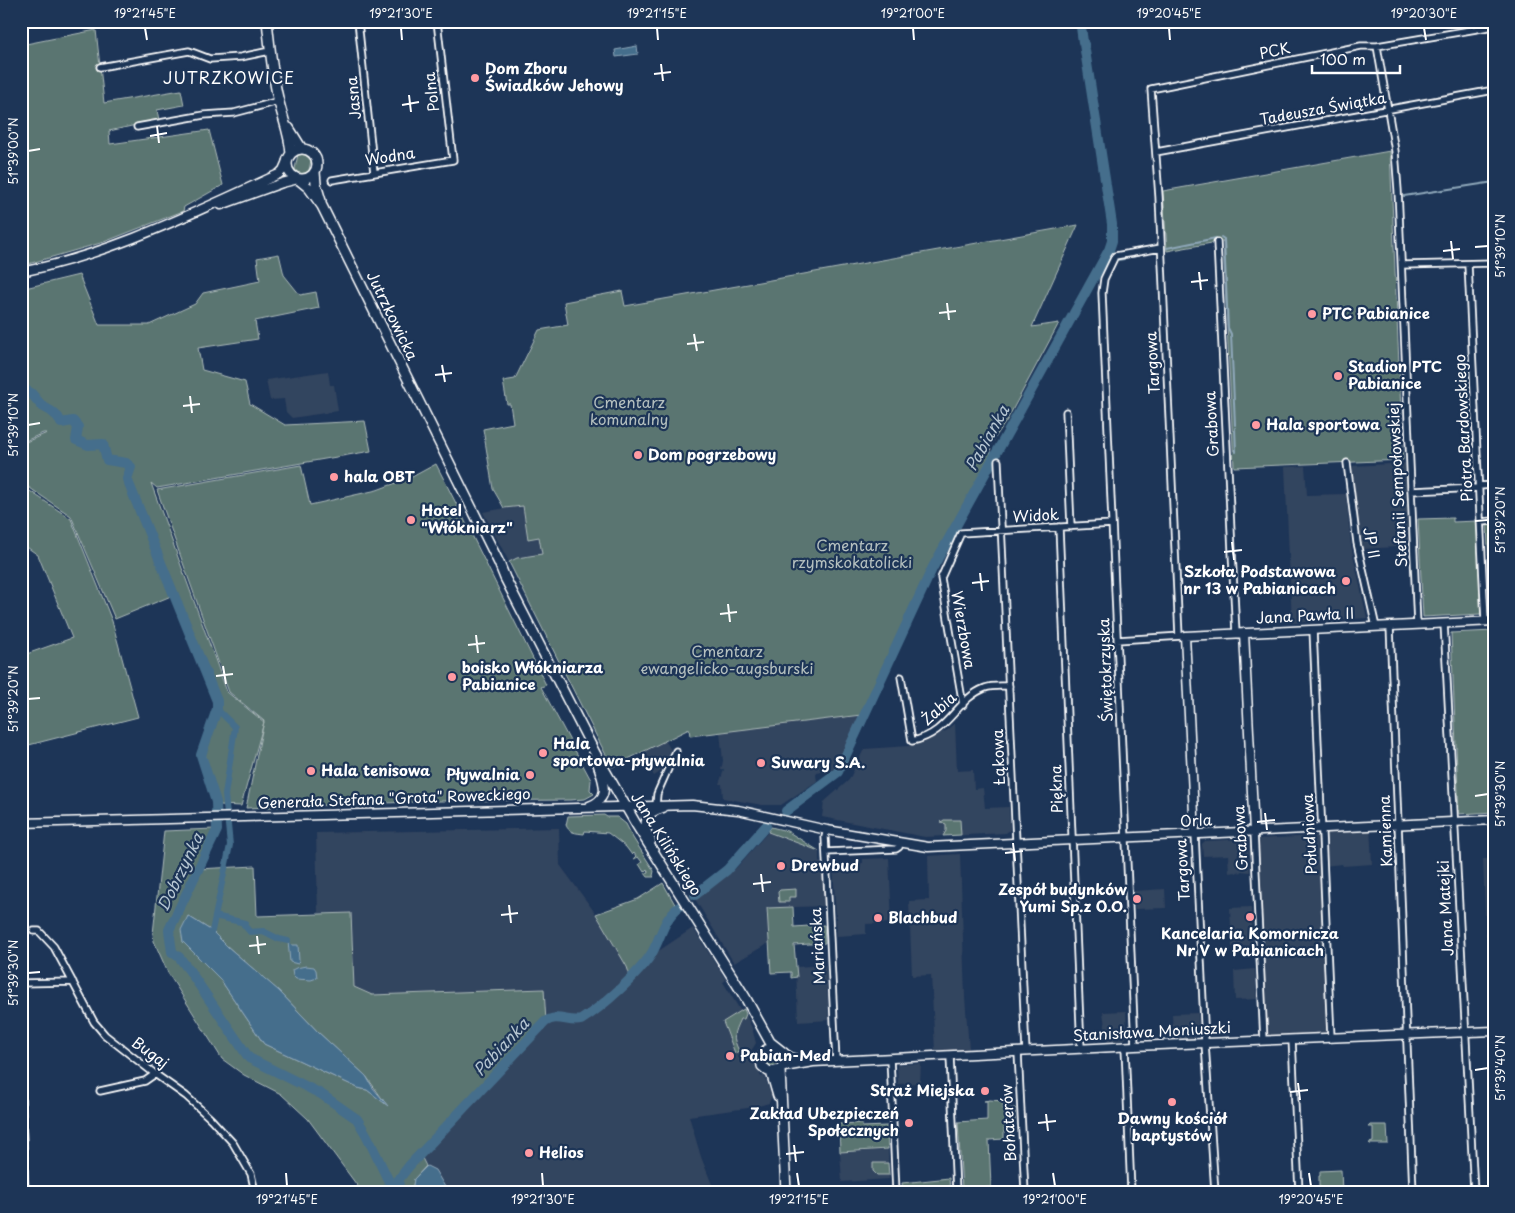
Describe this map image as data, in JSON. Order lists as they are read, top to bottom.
{
  "streets": {
    "main road": ["Jutrzkowicka", "Jana Kilińskiego"],
    "street": [
      "PCK",
      "Polna",
      "Jasna",
      "Tadeusza Świątka",
      "Wodna",
      "Targowa",
      "Grabowa",
      "Piotra Bardowskiego",
      "Stefanii Sempołowskiej",
      "Widok",
      "JP II",
      "Jana Pawła II",
      "Wierzbowa",
      "Świętokrzyska",
      "Żabia",
      "Łąkowa",
      "Piękna",
      "Generała Stefana \"Grota\" Roweckiego",
      "Orla",
      "Kamienna",
      "Południowa",
      "Jana Matejki",
      "Mariańska",
      "Stanisława Moniuszki",
      "Bugaj",
      "Bohaterów"
    ]
  },
  "crossings": [
    ["PCK", "Targowa"],
    ["PCK", "Stefanii Sempołowskiej"],
    ["Polna", "Wodna"],
    ["Jasna", "Wodna"],
    ["Tadeusza Świątka", "Targowa"],
    ["Tadeusza Świątka", "Stefanii Sempołowskiej"],
    ["Jutrzkowicka", "Jana Kilińskiego"],
    ["Targowa", "Jana Pawła II"],
    ["Targowa", "Świętokrzyska"],
    ["Targowa", "Orla"],
    ["Targowa", "Stanisława Moniuszki"],
    ["Grabowa", "Jana Pawła II"],
    ["Grabowa", "Orla"],
    ["Grabowa", "Stanisława Moniuszki"],
    ["Piotra Bardowskiego", "Jana Pawła II"],
    ["Stefanii Sempołowskiej", "Jana Pawła II"],
    ["Widok", "Wierzbowa"],
    ["Widok", "Świętokrzyska"],
    ["Widok", "Łąkowa"],
    ["Widok", "Piękna"],
    ["JP II", "Jana Pawła II"],
    ["Jana Pawła II", "Świętokrzyska"],
    ["Jana Pawła II", "Kamienna"],
    ["Jana Pawła II", "Południowa"],
    ["Jana Pawła II", "Jana Matejki"],
    ["Wierzbowa", "Żabia"],
    ["Świętokrzyska", "Orla"],
    ["Świętokrzyska", "Stanisława Moniuszki"],
    ["Żabia", "Łąkowa"],
    ["Łąkowa", "Orla"],
    ["Łąkowa", "Stanisława Moniuszki"],
    ["Łąkowa", "Bohaterów"],
    ["Piękna", "Orla"],
    ["Piękna", "Stanisława Moniuszki"],
    ["Generała Stefana \"Grota\" Roweckiego", "Orla"],
    ["Generała Stefana \"Grota\" Roweckiego", "Jana Kilińskiego"],
    ["Orla", "Kamienna"],
    ["Orla", "Południowa"],
    ["Orla", "Jana Matejki"],
    ["Orla", "Mariańska"],
    ["Kamienna", "Stanisława Moniuszki"],
    ["Południowa", "Stanisława Moniuszki"],
    ["Jana Kilińskiego", "Stanisława Moniuszki"],
    ["Jana Matejki", "Stanisława Moniuszki"],
    ["Mariańska", "Stanisława Moniuszki"],
    ["Stanisława Moniuszki", "Bohaterów"]
  ],
  "districts": ["JUTRZKOWICE"],
  "water": ["Pabianka", "Dobrzynka"],
  "parks": ["Cmentarz komunalny", "Cmentarz rzymskokatolicki", "Cmentarz ewangelicko-augsburski"],
  "places": [
    "Dom Zboru Świadków Jehowy",
    "PTC Pabianice",
    "Stadion PTC Pabianice",
    "Hala sportowa",
    "Dom pogrzebowy",
    "hala OBT",
    "Hotel \"Włókniarz\"",
    "Szkoła Podstawowa nr 13 w Pabianicach",
    "boisko Włókniarza Pabianice",
    "Hala sportowa-pływalnia",
    "Suwary S.A.",
    "Hala tenisowa",
    "Pływalnia",
    "Drewbud",
    "Zespół budynków Yumi Sp.z O.O.",
    "Kancelaria Komornicza Nr V w Pabianicach",
    "Blachbud",
    "Pabian-Med",
    "Straż Miejska",
    "Dawny kościół baptystów",
    "Zakład Ubezpieczeń Społecznych",
    "Helios"
  ],
  "scale_bar": "100 m",
  "coordinates": [
    "19°21'45\"E",
    "19°21'30\"E",
    "19°21'15\"E",
    "19°21'00\"E",
    "19°20'45\"E",
    "19°20'30\"E",
    "51°39'00\"N",
    "51°39'10\"N",
    "51°39'20\"N",
    "51°39'30\"N",
    "51°39'40\"N"
  ]
}
